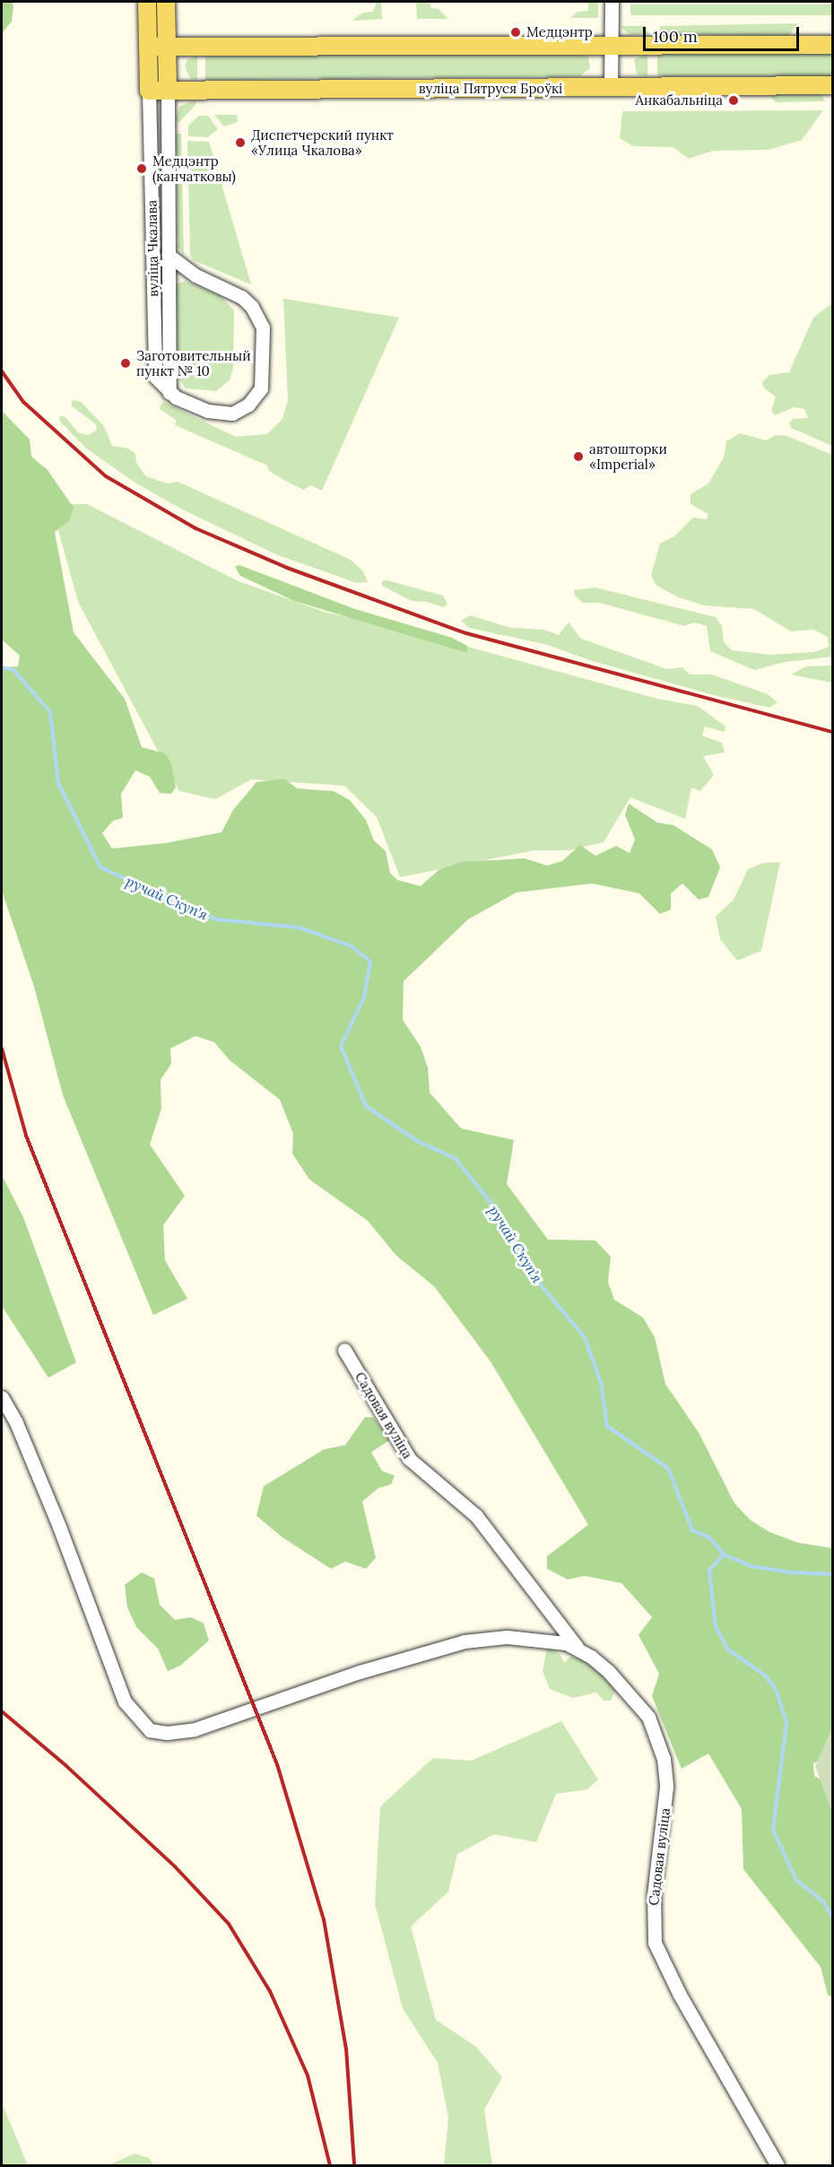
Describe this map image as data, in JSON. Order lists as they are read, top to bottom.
{
  "streets": {
    "main road": ["вуліца Пятруся Броўкі", "вуліца Чкалава"],
    "street": ["Садовая вуліца"]
  },
  "crossings": [
    ["вуліца Пятруся Броўкі", "вуліца Чкалава"]
  ],
  "water": ["ручай Скупʼя"],
  "places": [
    "Медцэнтр",
    "Анкабальніца",
    "Диспетчерский пункт «Улица Чкалова»",
    "Медцэнтр (канчатковы)",
    "Заготовительный пункт № 10",
    "автошторки «Imperial»"
  ],
  "scale_bar": "100 m"
}
